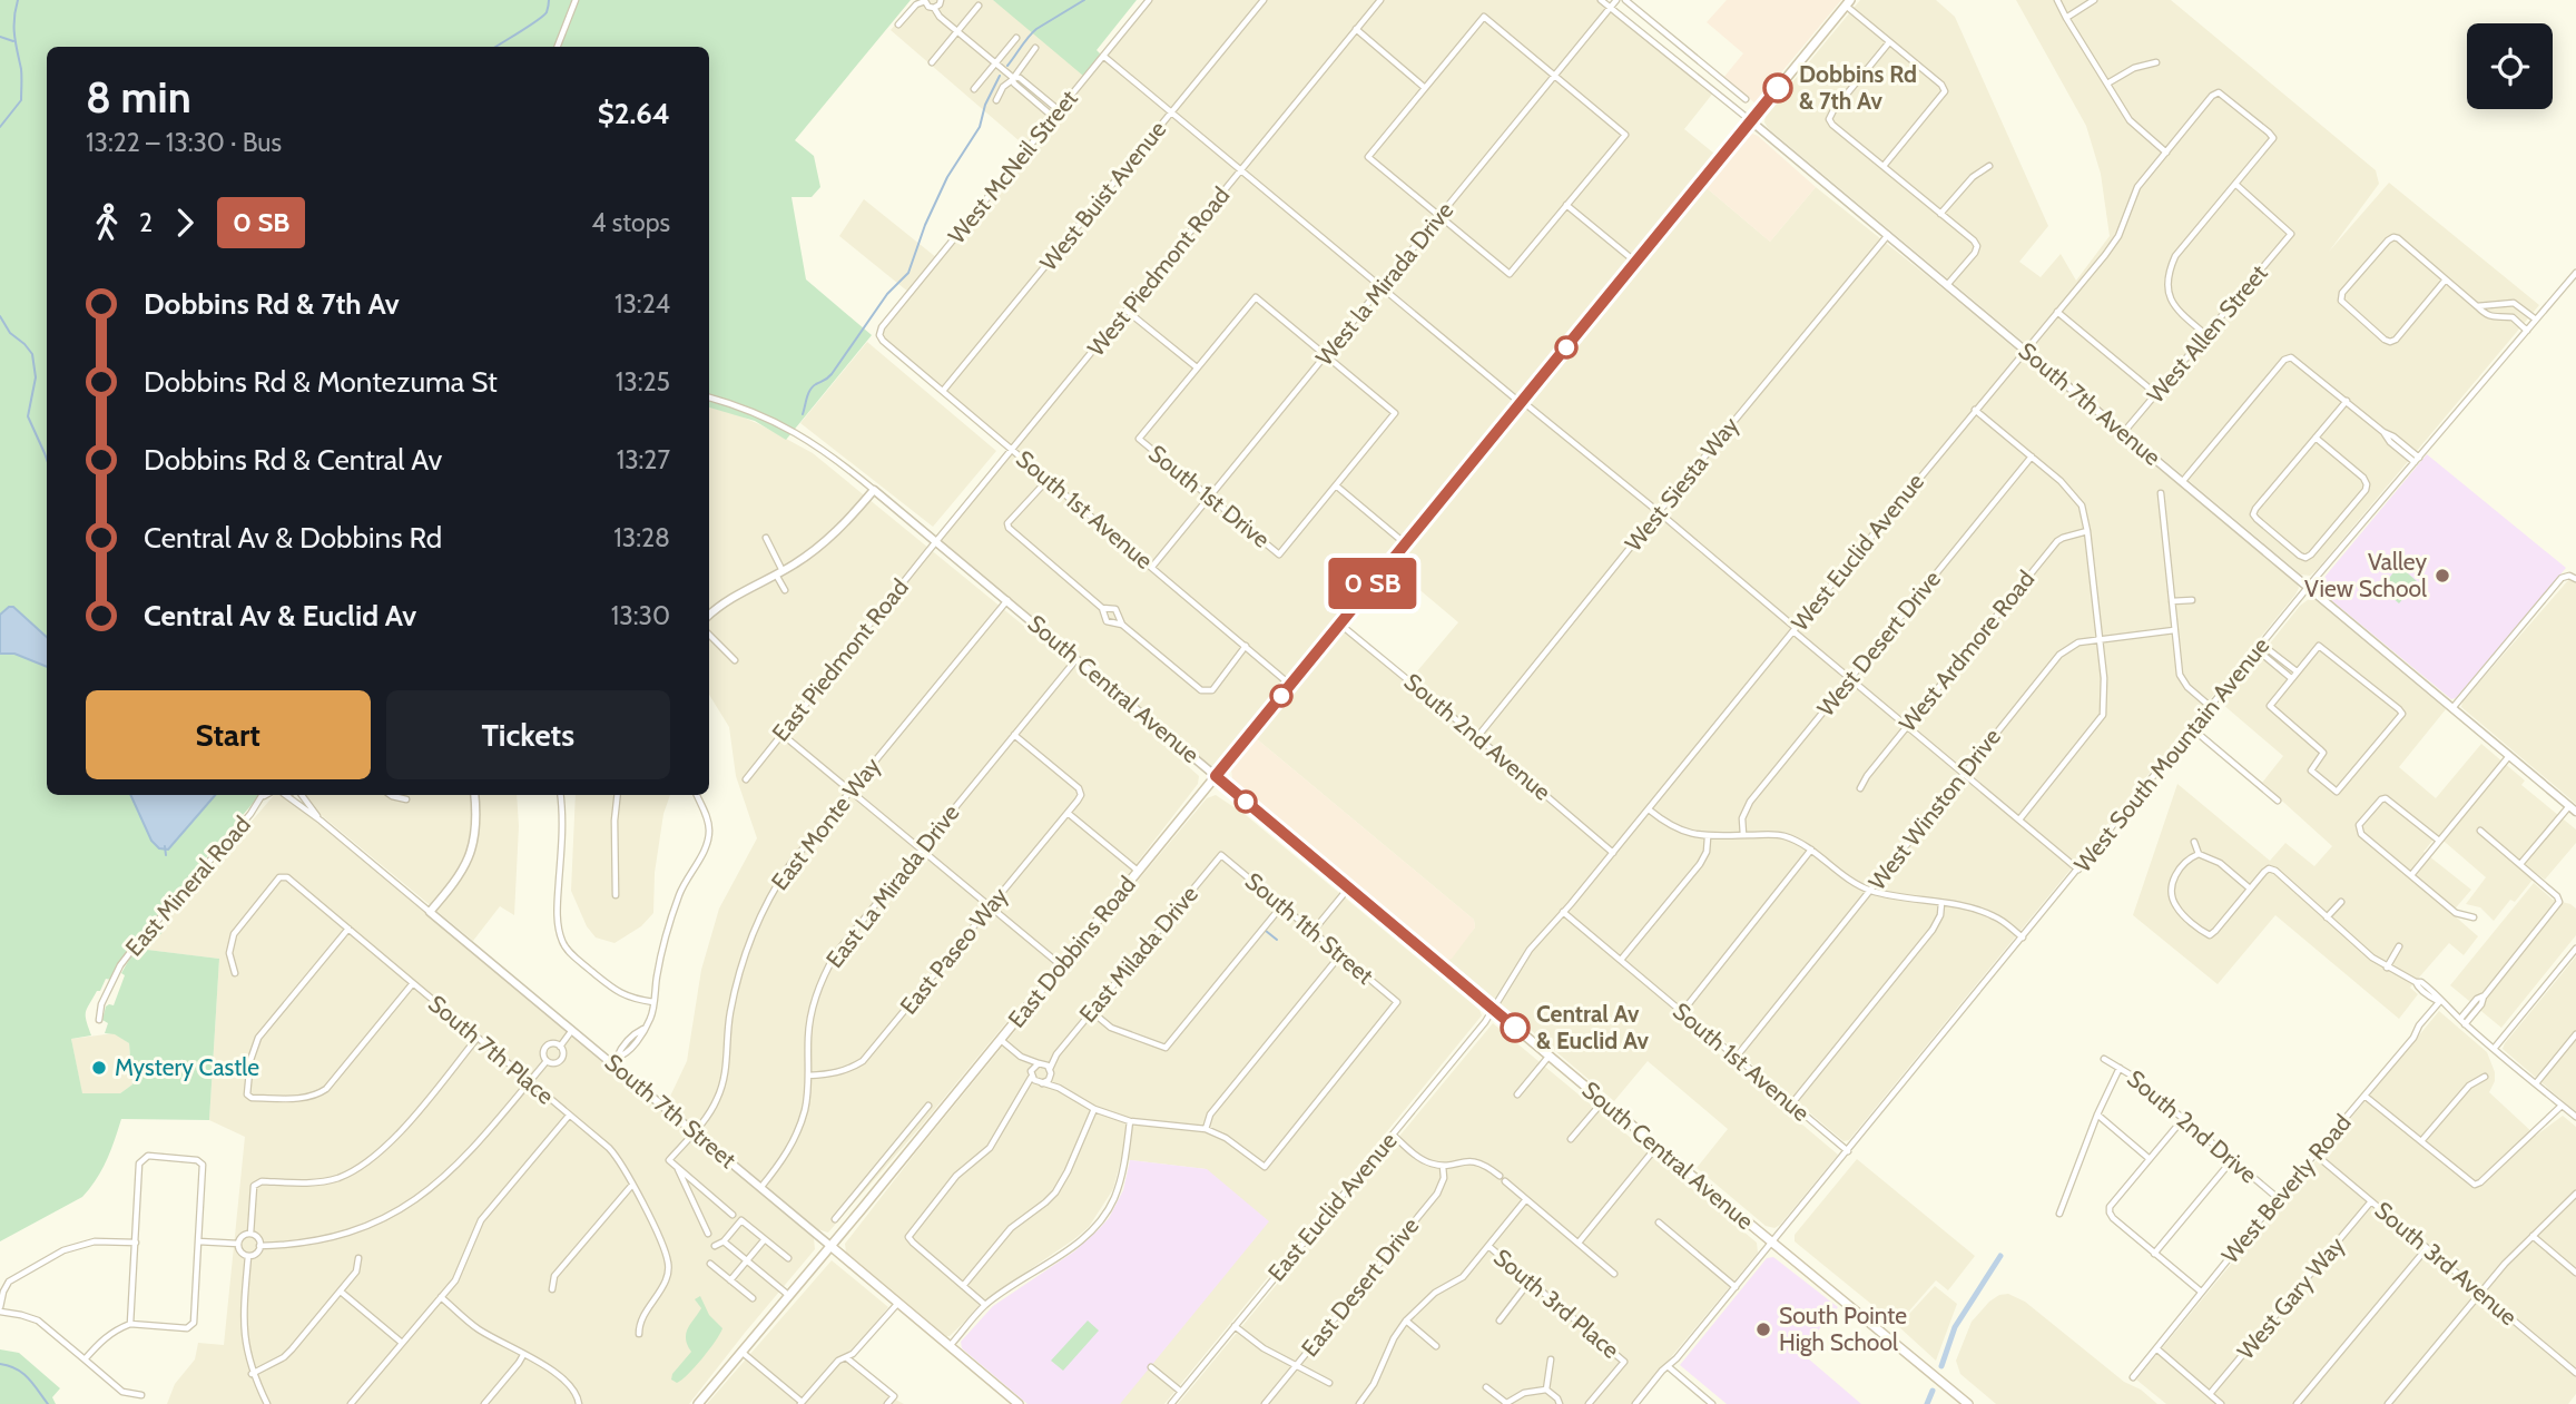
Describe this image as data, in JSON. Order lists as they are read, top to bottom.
{
  "streets": {
    "main road": ["South Central Avenue", "East Dobbins Road", "South 7th Street"],
    "street": [
      "West McNeil Street",
      "West Buist Avenue",
      "West Piedmont Road",
      "West la Mirada Drive",
      "West Allen Street",
      "South 7th Avenue",
      "West Siesta Way",
      "South 1st Drive",
      "South 1st Avenue",
      "West Euclid Avenue",
      "West Desert Drive",
      "West Ardmore Road",
      "East Piedmont Road",
      "South 2nd Avenue",
      "West South Mountain Avenue",
      "West Winston Drive",
      "East Monte Way",
      "East Mineral Road",
      "East La Mirada Drive",
      "South 1th Street",
      "East Paseo Way",
      "East Milada Drive",
      "South 7th Place",
      "South 2nd Drive",
      "West Beverly Road",
      "East Euclid Avenue",
      "South 3rd Avenue",
      "East Desert Drive",
      "West Gary Way",
      "South 3rd Place"
    ]
  },
  "crossings": [
    ["West McNeil Street", "South 1st Avenue"],
    ["West Buist Avenue", "South 1st Avenue"],
    ["West Piedmont Road", "South 1st Avenue"],
    ["West Piedmont Road", "East Piedmont Road"],
    ["West Piedmont Road", "South Central Avenue"],
    ["West la Mirada Drive", "South 7th Avenue"],
    ["West la Mirada Drive", "South 1st Drive"],
    ["West la Mirada Drive", "South 1st Avenue"],
    ["West Allen Street", "South 7th Avenue"],
    ["West Allen Street", "West Euclid Avenue"],
    ["South 7th Avenue", "West Siesta Way"],
    ["South 7th Avenue", "West Euclid Avenue"],
    ["South 7th Avenue", "West South Mountain Avenue"],
    ["South 7th Avenue", "East Dobbins Road"],
    ["West Siesta Way", "South 2nd Avenue"],
    ["South 1st Avenue", "West Euclid Avenue"],
    ["South 1st Avenue", "West South Mountain Avenue"],
    ["South 1st Avenue", "West Winston Drive"],
    ["South 1st Avenue", "East Dobbins Road"],
    ["West Euclid Avenue", "South Central Avenue"],
    ["West Euclid Avenue", "South 2nd Avenue"],
    ["West Euclid Avenue", "East Euclid Avenue"],
    ["East Piedmont Road", "South Central Avenue"],
    ["South Central Avenue", "West South Mountain Avenue"],
    ["South Central Avenue", "East Monte Way"],
    ["South Central Avenue", "East La Mirada Drive"],
    ["South Central Avenue", "East Dobbins Road"],
    ["South Central Avenue", "East Euclid Avenue"],
    ["South 2nd Avenue", "East Dobbins Road"],
    ["East Monte Way", "South 7th Street"],
    ["East La Mirada Drive", "East Paseo Way"],
    ["East La Mirada Drive", "South 7th Street"],
    ["South 1th Street", "East Milada Drive"],
    ["East Dobbins Road", "South 7th Street"],
    ["South 2nd Drive", "West Beverly Road"],
    ["West Beverly Road", "South 3rd Avenue"],
    ["South 3rd Avenue", "West Gary Way"]
  ],
  "places": [
    "Dobbins Rd & 7th Av",
    "Valley View School",
    "Central Av & Euclid Av",
    "Mystery Castle",
    "South Pointe High School"
  ],
  "page": {
    "on_map": "0 SB",
    "heading": ["8 min", "13:22 – 13:30 · Bus", "$2.64"],
    "legs": ["2", "0 SB", "4 stops"],
    "list": [
      {
        "name": "Dobbins Rd & 7th Av",
        "value": "13:24"
      },
      {
        "name": "Dobbins Rd & Montezuma St",
        "value": "13:25"
      },
      {
        "name": "Dobbins Rd & Central Av",
        "value": "13:27"
      },
      {
        "name": "Central Av & Dobbins Rd",
        "value": "13:28"
      },
      {
        "name": "Central Av & Euclid Av",
        "value": "13:30"
      }
    ],
    "buttons": ["Start", "Tickets"]
  }
}
